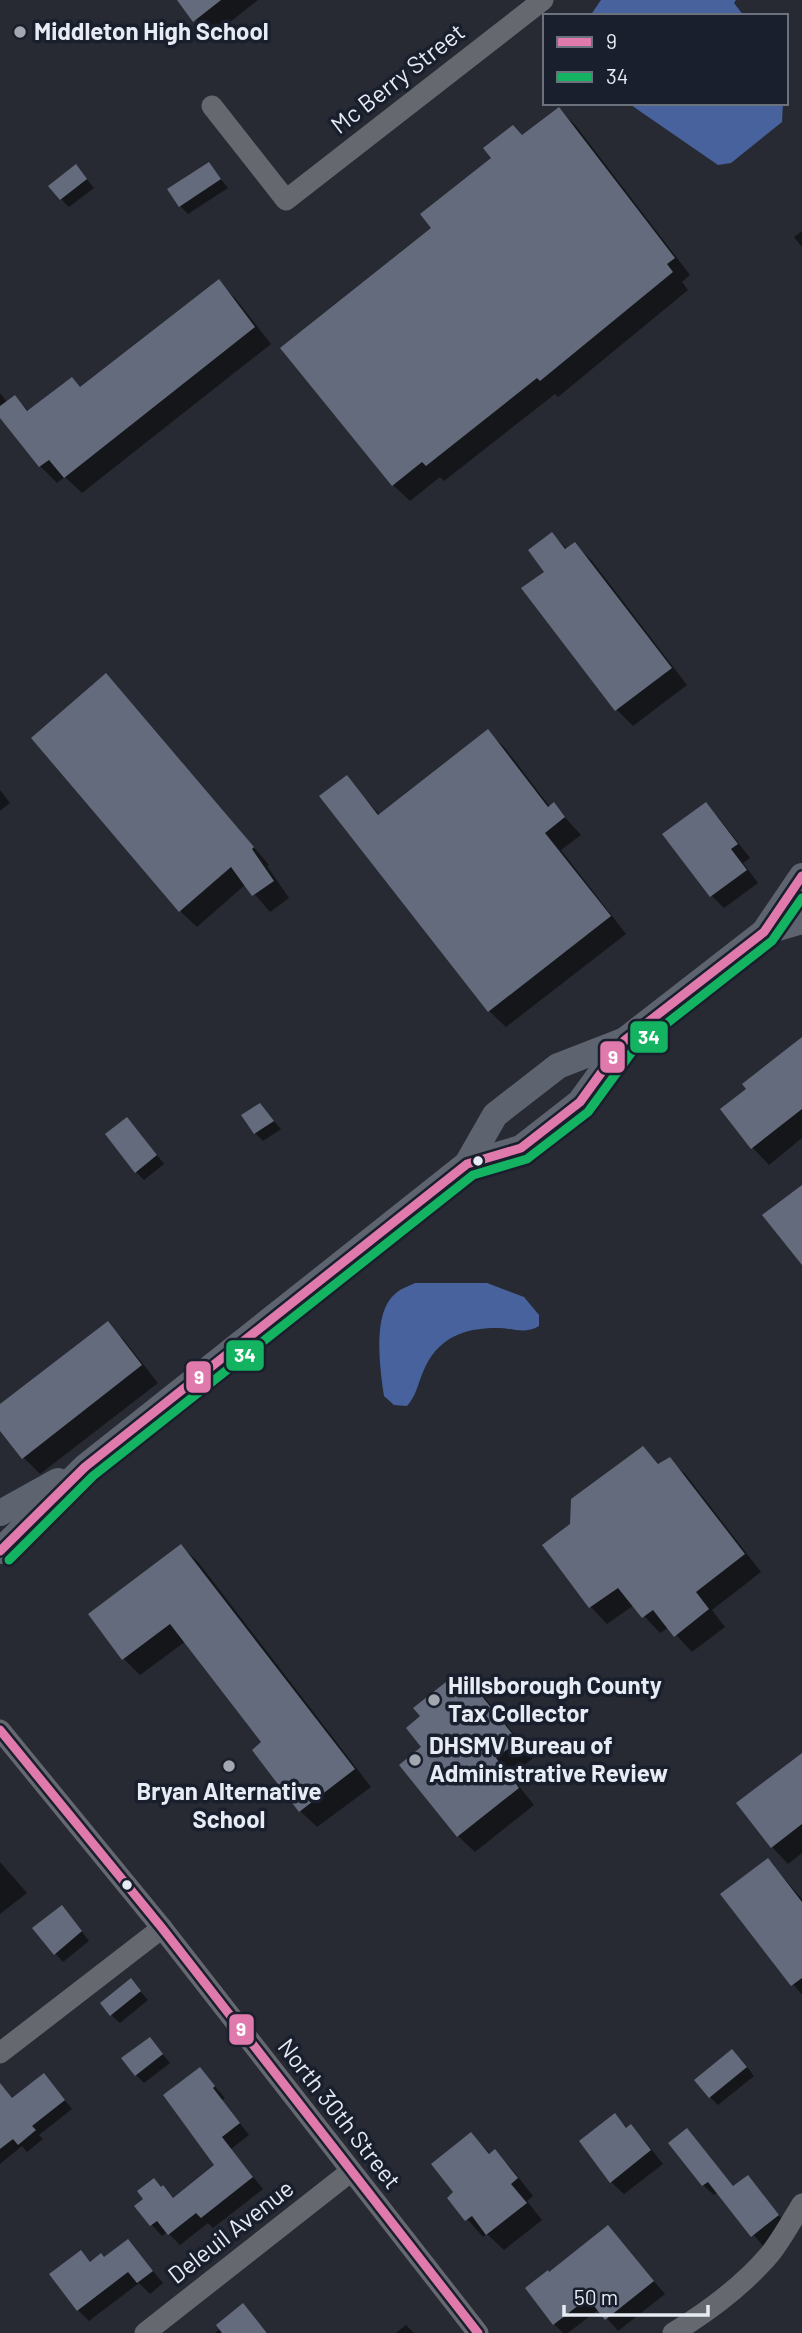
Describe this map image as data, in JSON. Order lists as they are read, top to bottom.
{
  "streets": {
    "street": ["Mc Berry Street", "North 30th Street", "Deleuil Avenue"]
  },
  "crossings": [
    ["North 30th Street", "Deleuil Avenue"]
  ],
  "places": [
    "Middleton High School",
    "Hillsborough County Tax Collector",
    "DHSMV Bureau of Administrative Review",
    "Bryan Alternative School"
  ],
  "lines": ["transit line 9", "transit line 34"],
  "legend": ["9", "34"],
  "scale_bar": "50 m"
}
